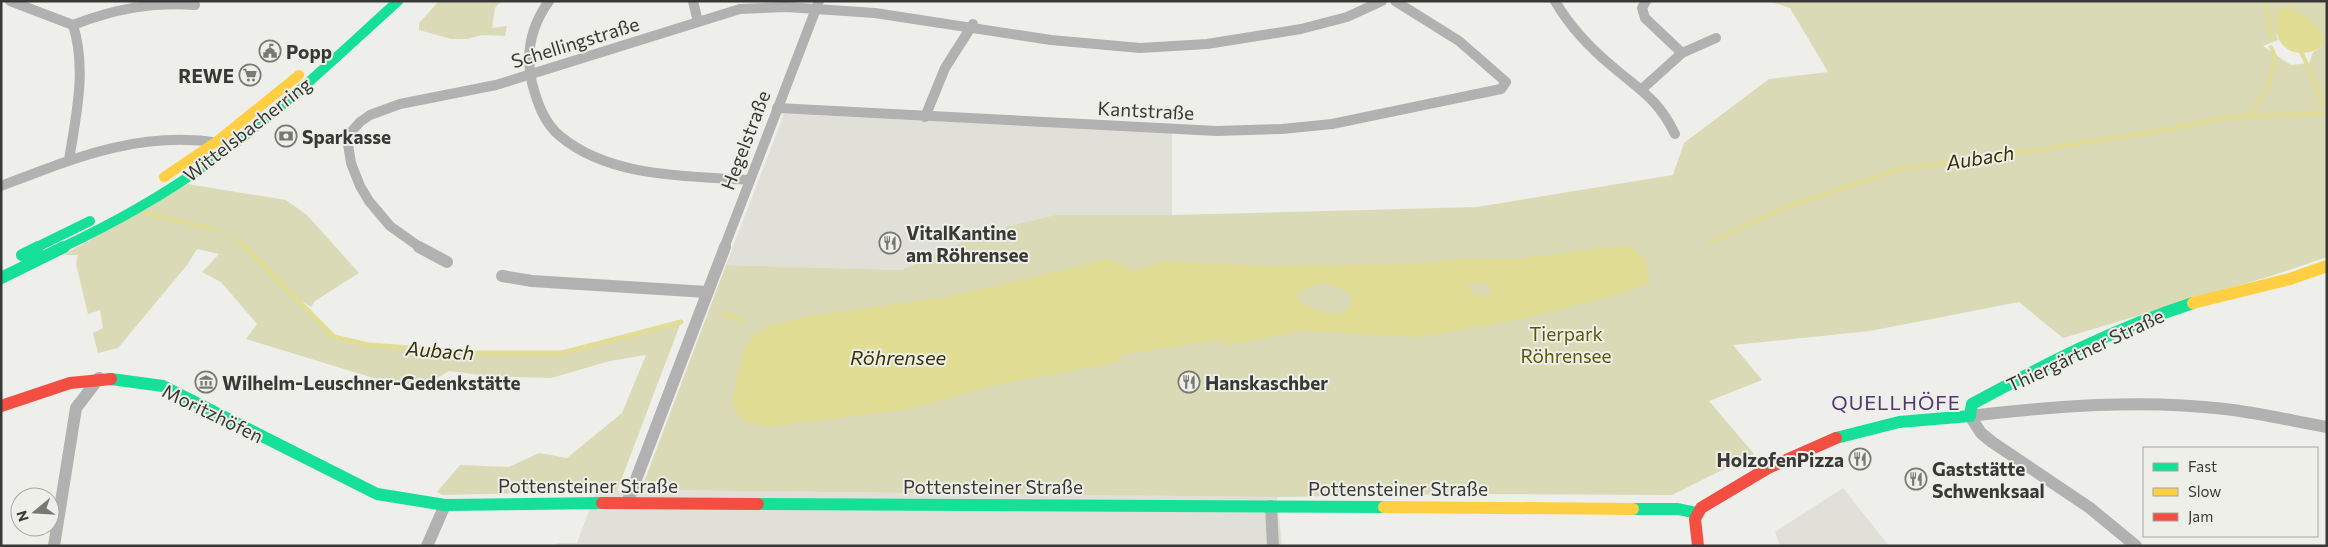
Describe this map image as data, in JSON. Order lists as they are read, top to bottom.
{
  "streets": {
    "main road": [
      "Wittelsbacherring",
      "Thiergärtner Straße",
      "Moritzhöfen",
      "Pottensteiner Straße"
    ],
    "street": ["Schellingstraße", "Kantstraße", "Hegelstraße"]
  },
  "crossings": [
    ["Schellingstraße", "Hegelstraße"],
    ["Kantstraße", "Hegelstraße"],
    ["Hegelstraße", "Pottensteiner Straße"],
    ["Moritzhöfen", "Pottensteiner Straße"]
  ],
  "districts": ["QUELLHÖFE"],
  "water": ["Aubach", "Röhrensee"],
  "parks": ["Tierpark Röhrensee"],
  "places": {
    "public building": ["Popp"],
    "supermarket": ["REWE"],
    "bank": ["Sparkasse"],
    "restaurant": [
      "VitalKantine am Röhrensee",
      "Hanskaschber",
      "HolzofenPizza",
      "Gaststätte Schwenksaal"
    ],
    "museum": ["Wilhelm-Leuschner-Gedenkstätte"]
  },
  "legend": ["Fast", "Slow", "Jam"],
  "north": "left"
}
